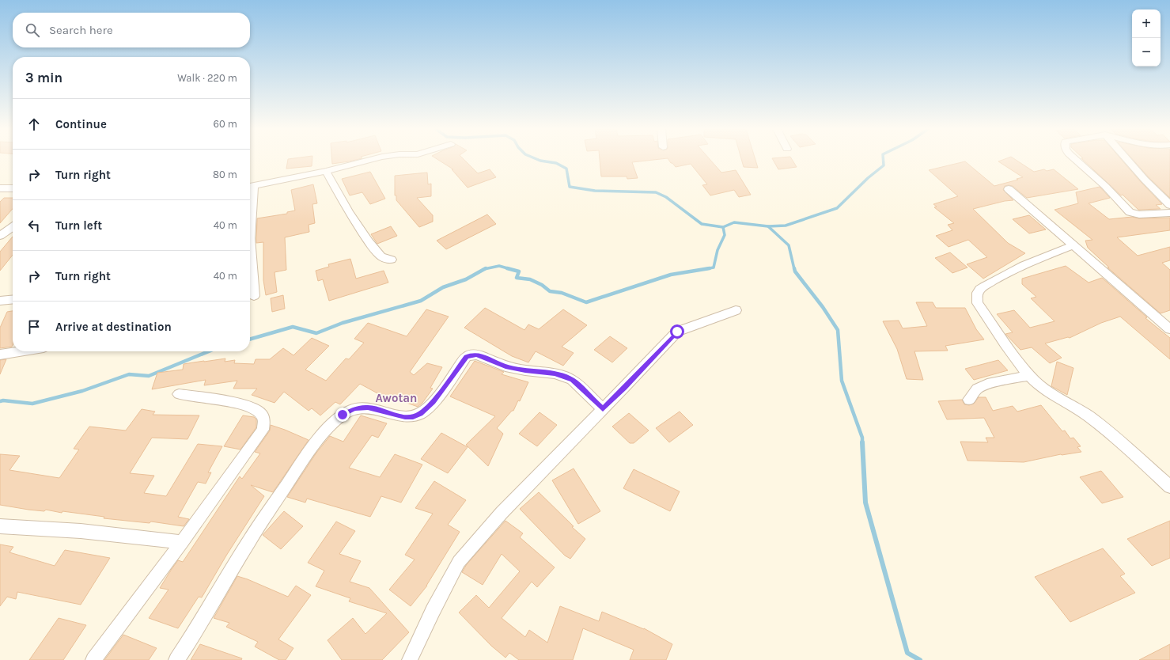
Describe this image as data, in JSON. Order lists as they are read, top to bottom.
{
  "districts": ["Awotan"],
  "page": {
    "map_buttons": ["+", "−"],
    "search": "Search here",
    "heading": ["3 min", "Walk · 220 m"],
    "list": [
      ["Continue", "60 m"],
      ["Turn right", "80 m"],
      ["Turn left", "40 m"],
      ["Turn right", "40 m"],
      "Arrive at destination"
    ]
  }
}
